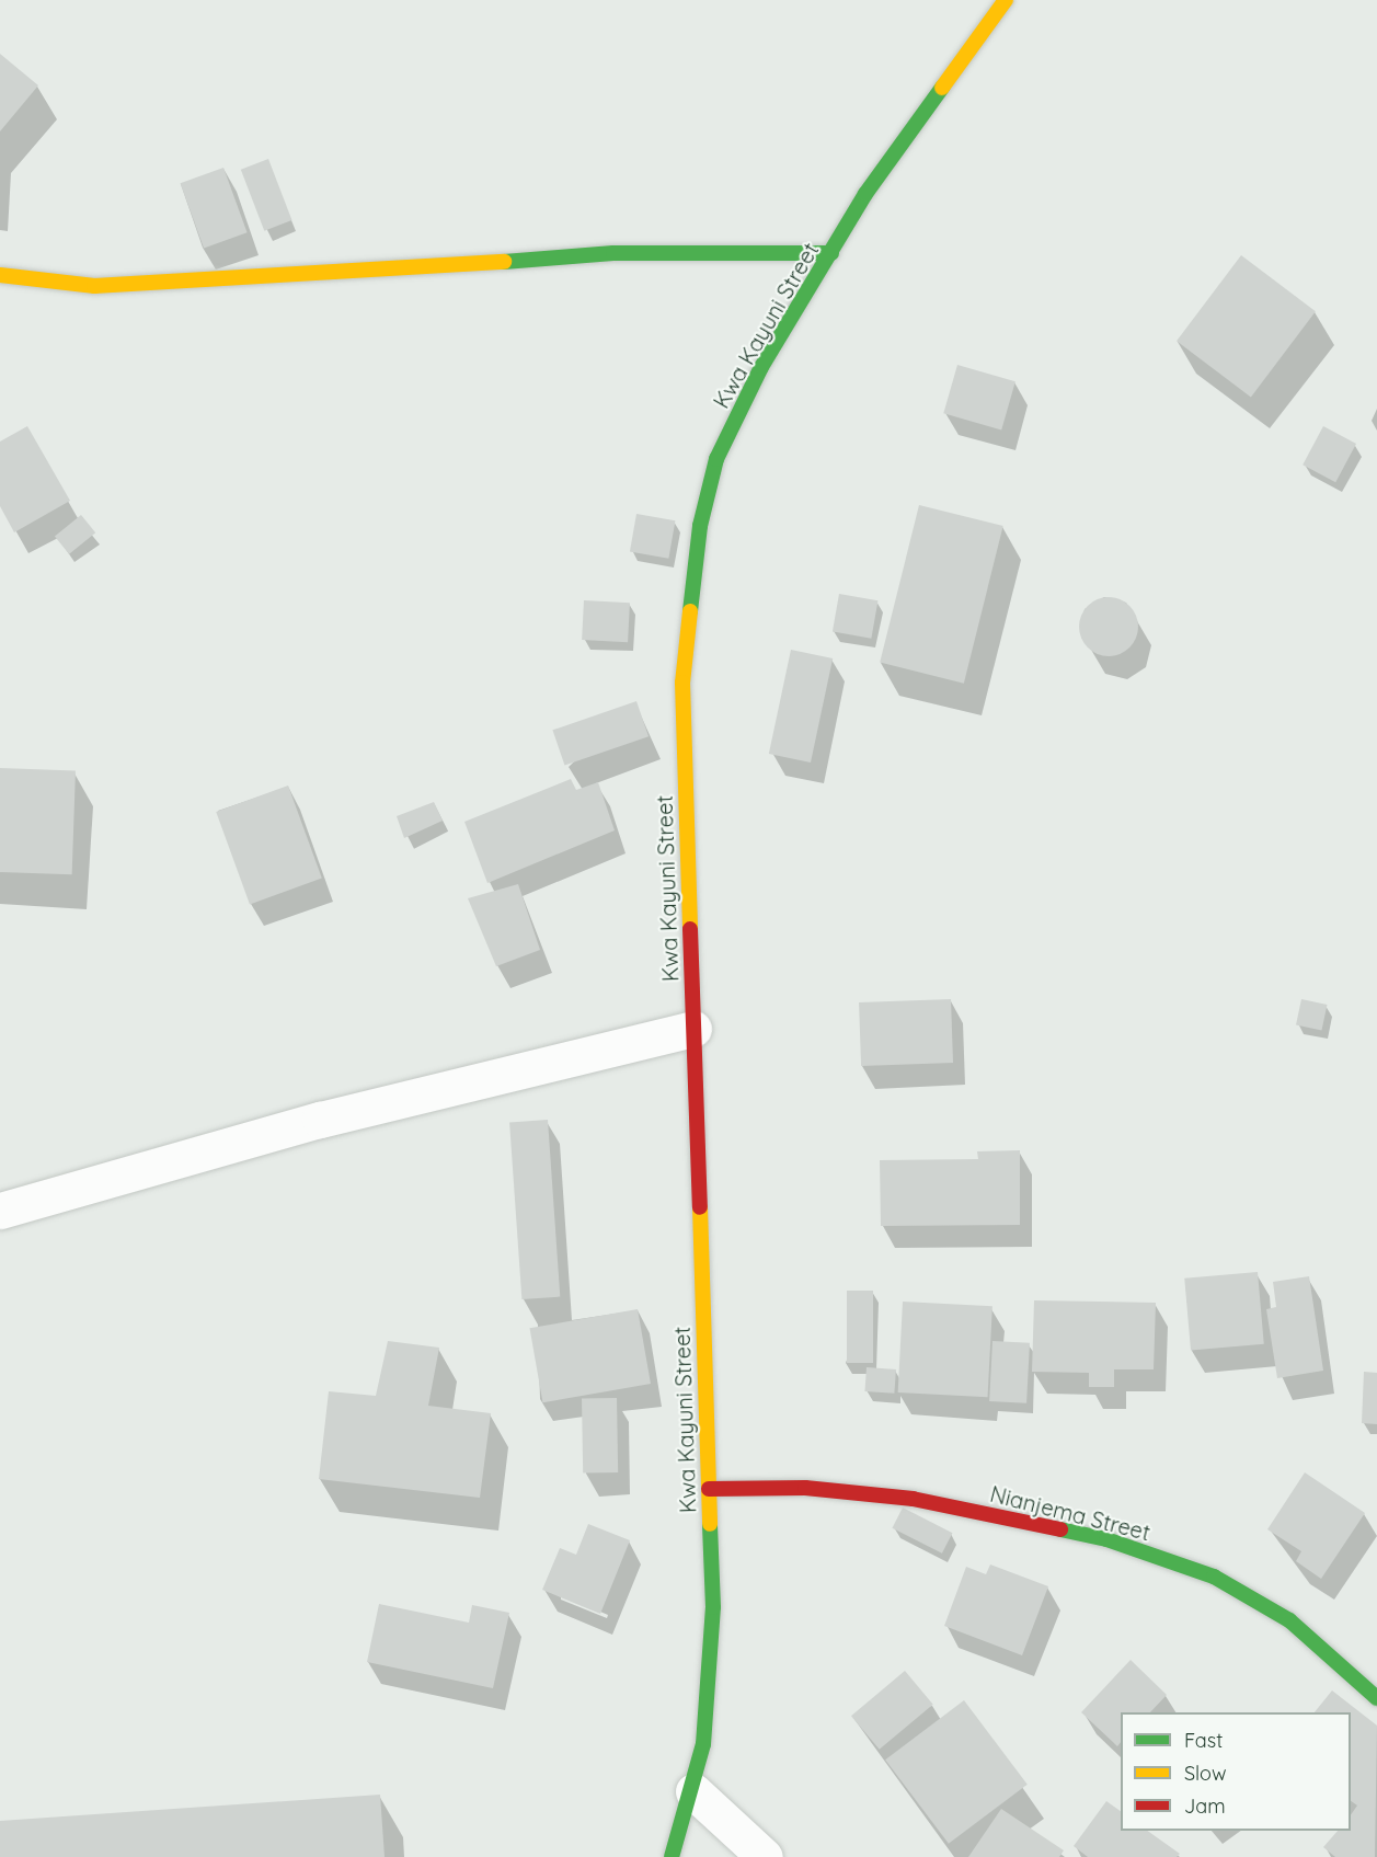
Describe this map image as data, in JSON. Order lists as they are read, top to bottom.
{
  "streets": {
    "street": ["Kwa Kayuni Street", "Nianjema Street"]
  },
  "crossings": [
    ["Kwa Kayuni Street", "Nianjema Street"]
  ],
  "legend": ["Fast", "Slow", "Jam"]
}
